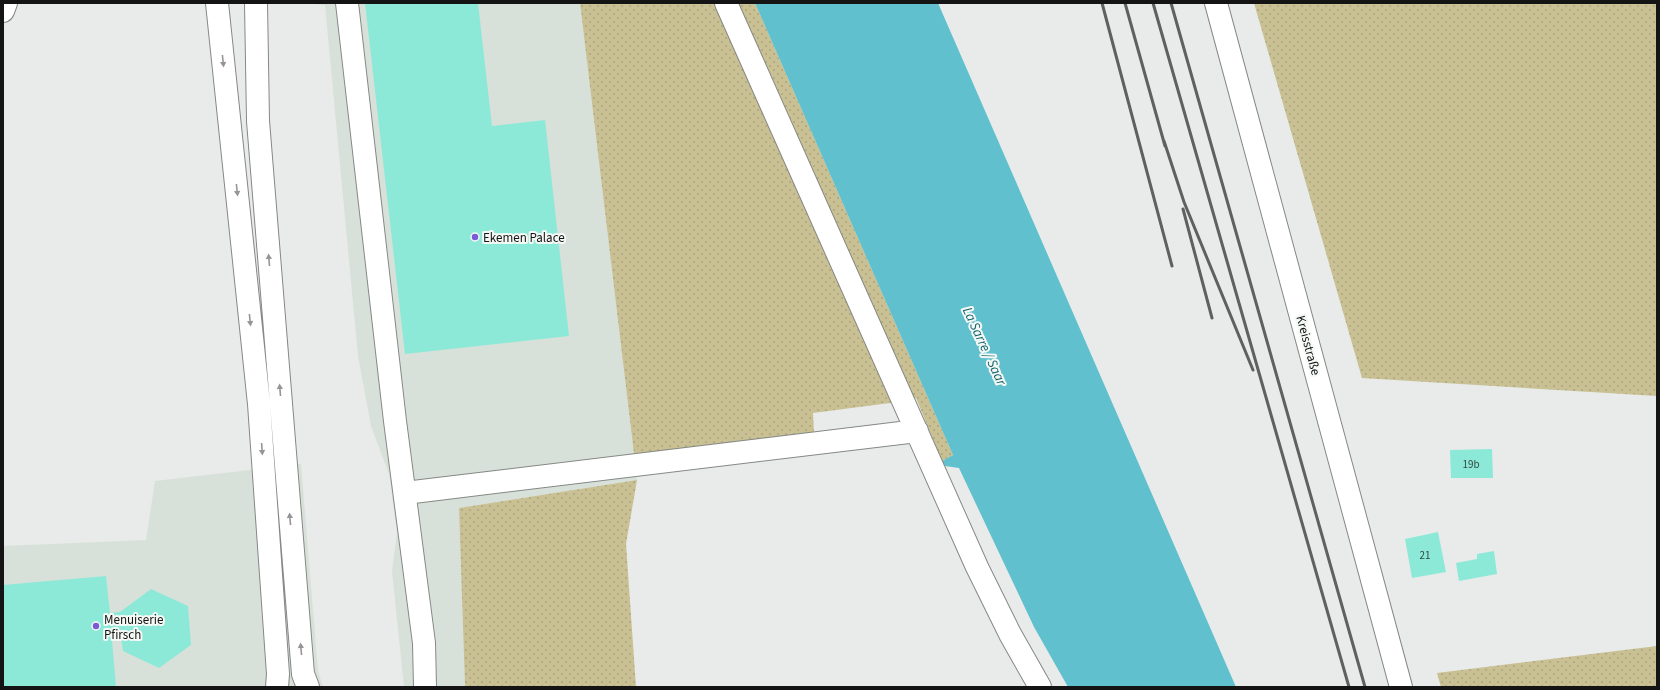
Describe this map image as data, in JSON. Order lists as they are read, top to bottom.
{
  "streets": {
    "main road": ["Kreisstraße"]
  },
  "water": ["La Sarre / Saar"],
  "places": ["Ekemen Palace", "Menuiserie Pfirsch"],
  "house_numbers": ["19b", "21"]
}
